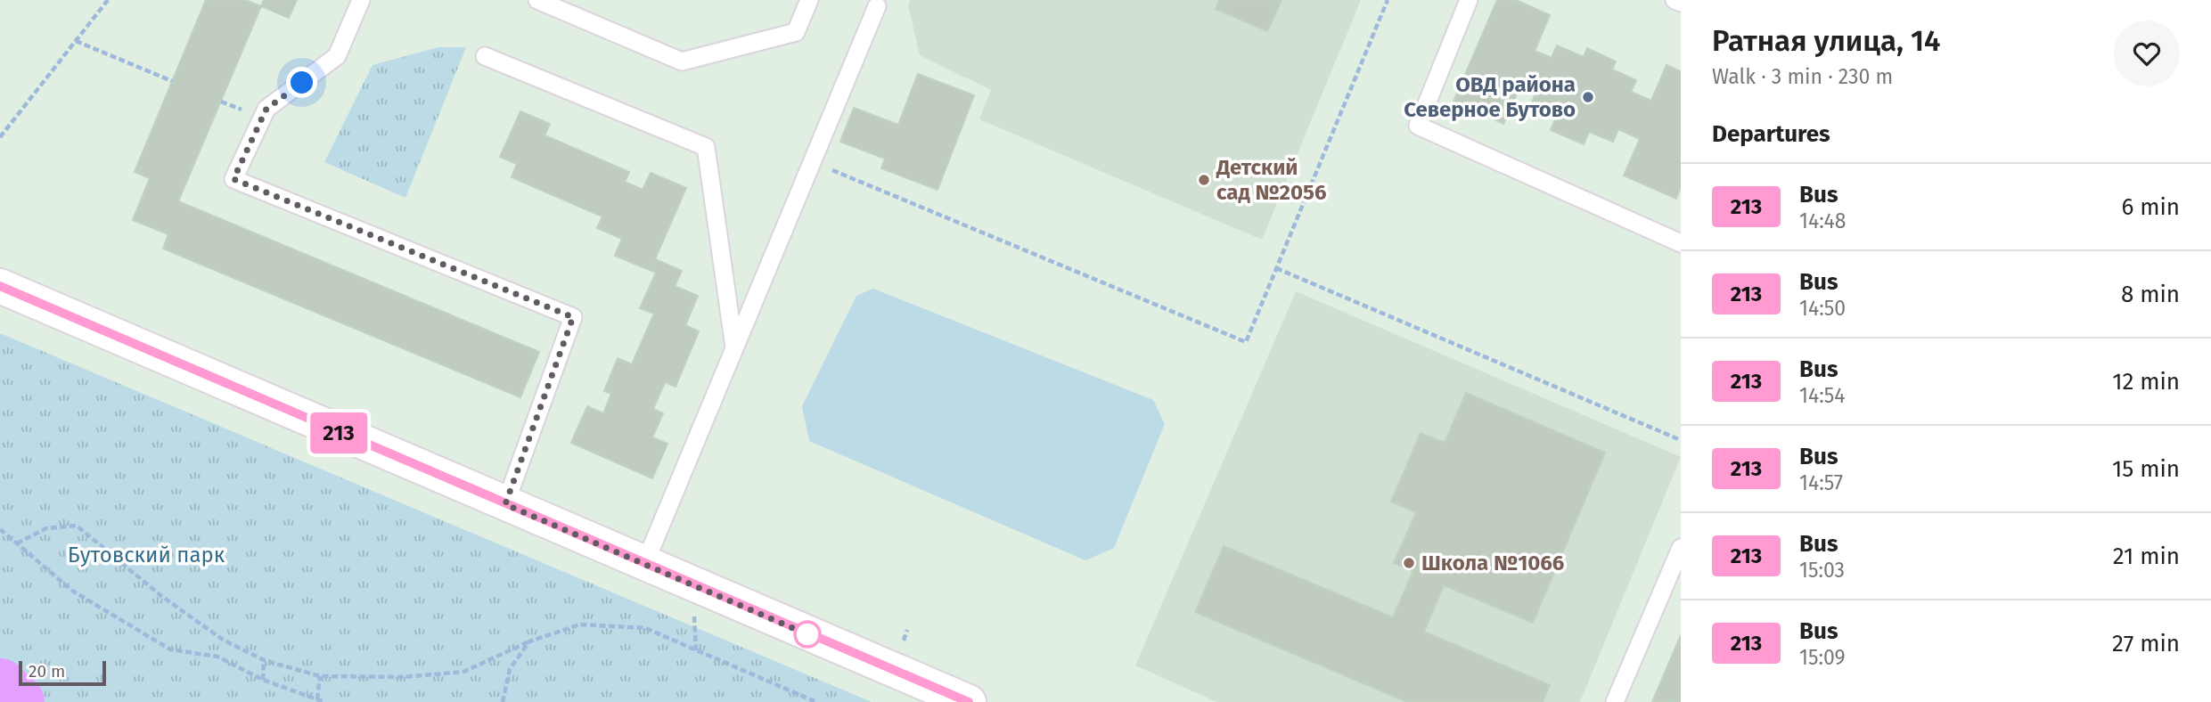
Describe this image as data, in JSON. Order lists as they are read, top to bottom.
{
  "parks": ["Бутовский парк"],
  "places": ["ОВД района Северное Бутово", "Детский сад №2056", "Школа №1066"],
  "lines": ["bus line 213"],
  "scale_bar": "20 m",
  "page": {
    "on_map": "213",
    "heading": [
      ["Ратная улица, 14", "Walk · 3 min · 230 m"],
      "Departures"
    ],
    "list": [
      {
        "mark": "213",
        "name": "Bus",
        "note": "14:48",
        "value": "6 min"
      },
      {
        "mark": "213",
        "name": "Bus",
        "note": "14:50",
        "value": "8 min"
      },
      {
        "mark": "213",
        "name": "Bus",
        "note": "14:54",
        "value": "12 min"
      },
      {
        "mark": "213",
        "name": "Bus",
        "note": "14:57",
        "value": "15 min"
      },
      {
        "mark": "213",
        "name": "Bus",
        "note": "15:03",
        "value": "21 min"
      },
      {
        "mark": "213",
        "name": "Bus",
        "note": "15:09",
        "value": "27 min"
      }
    ],
    "scale": "20 m"
  }
}
